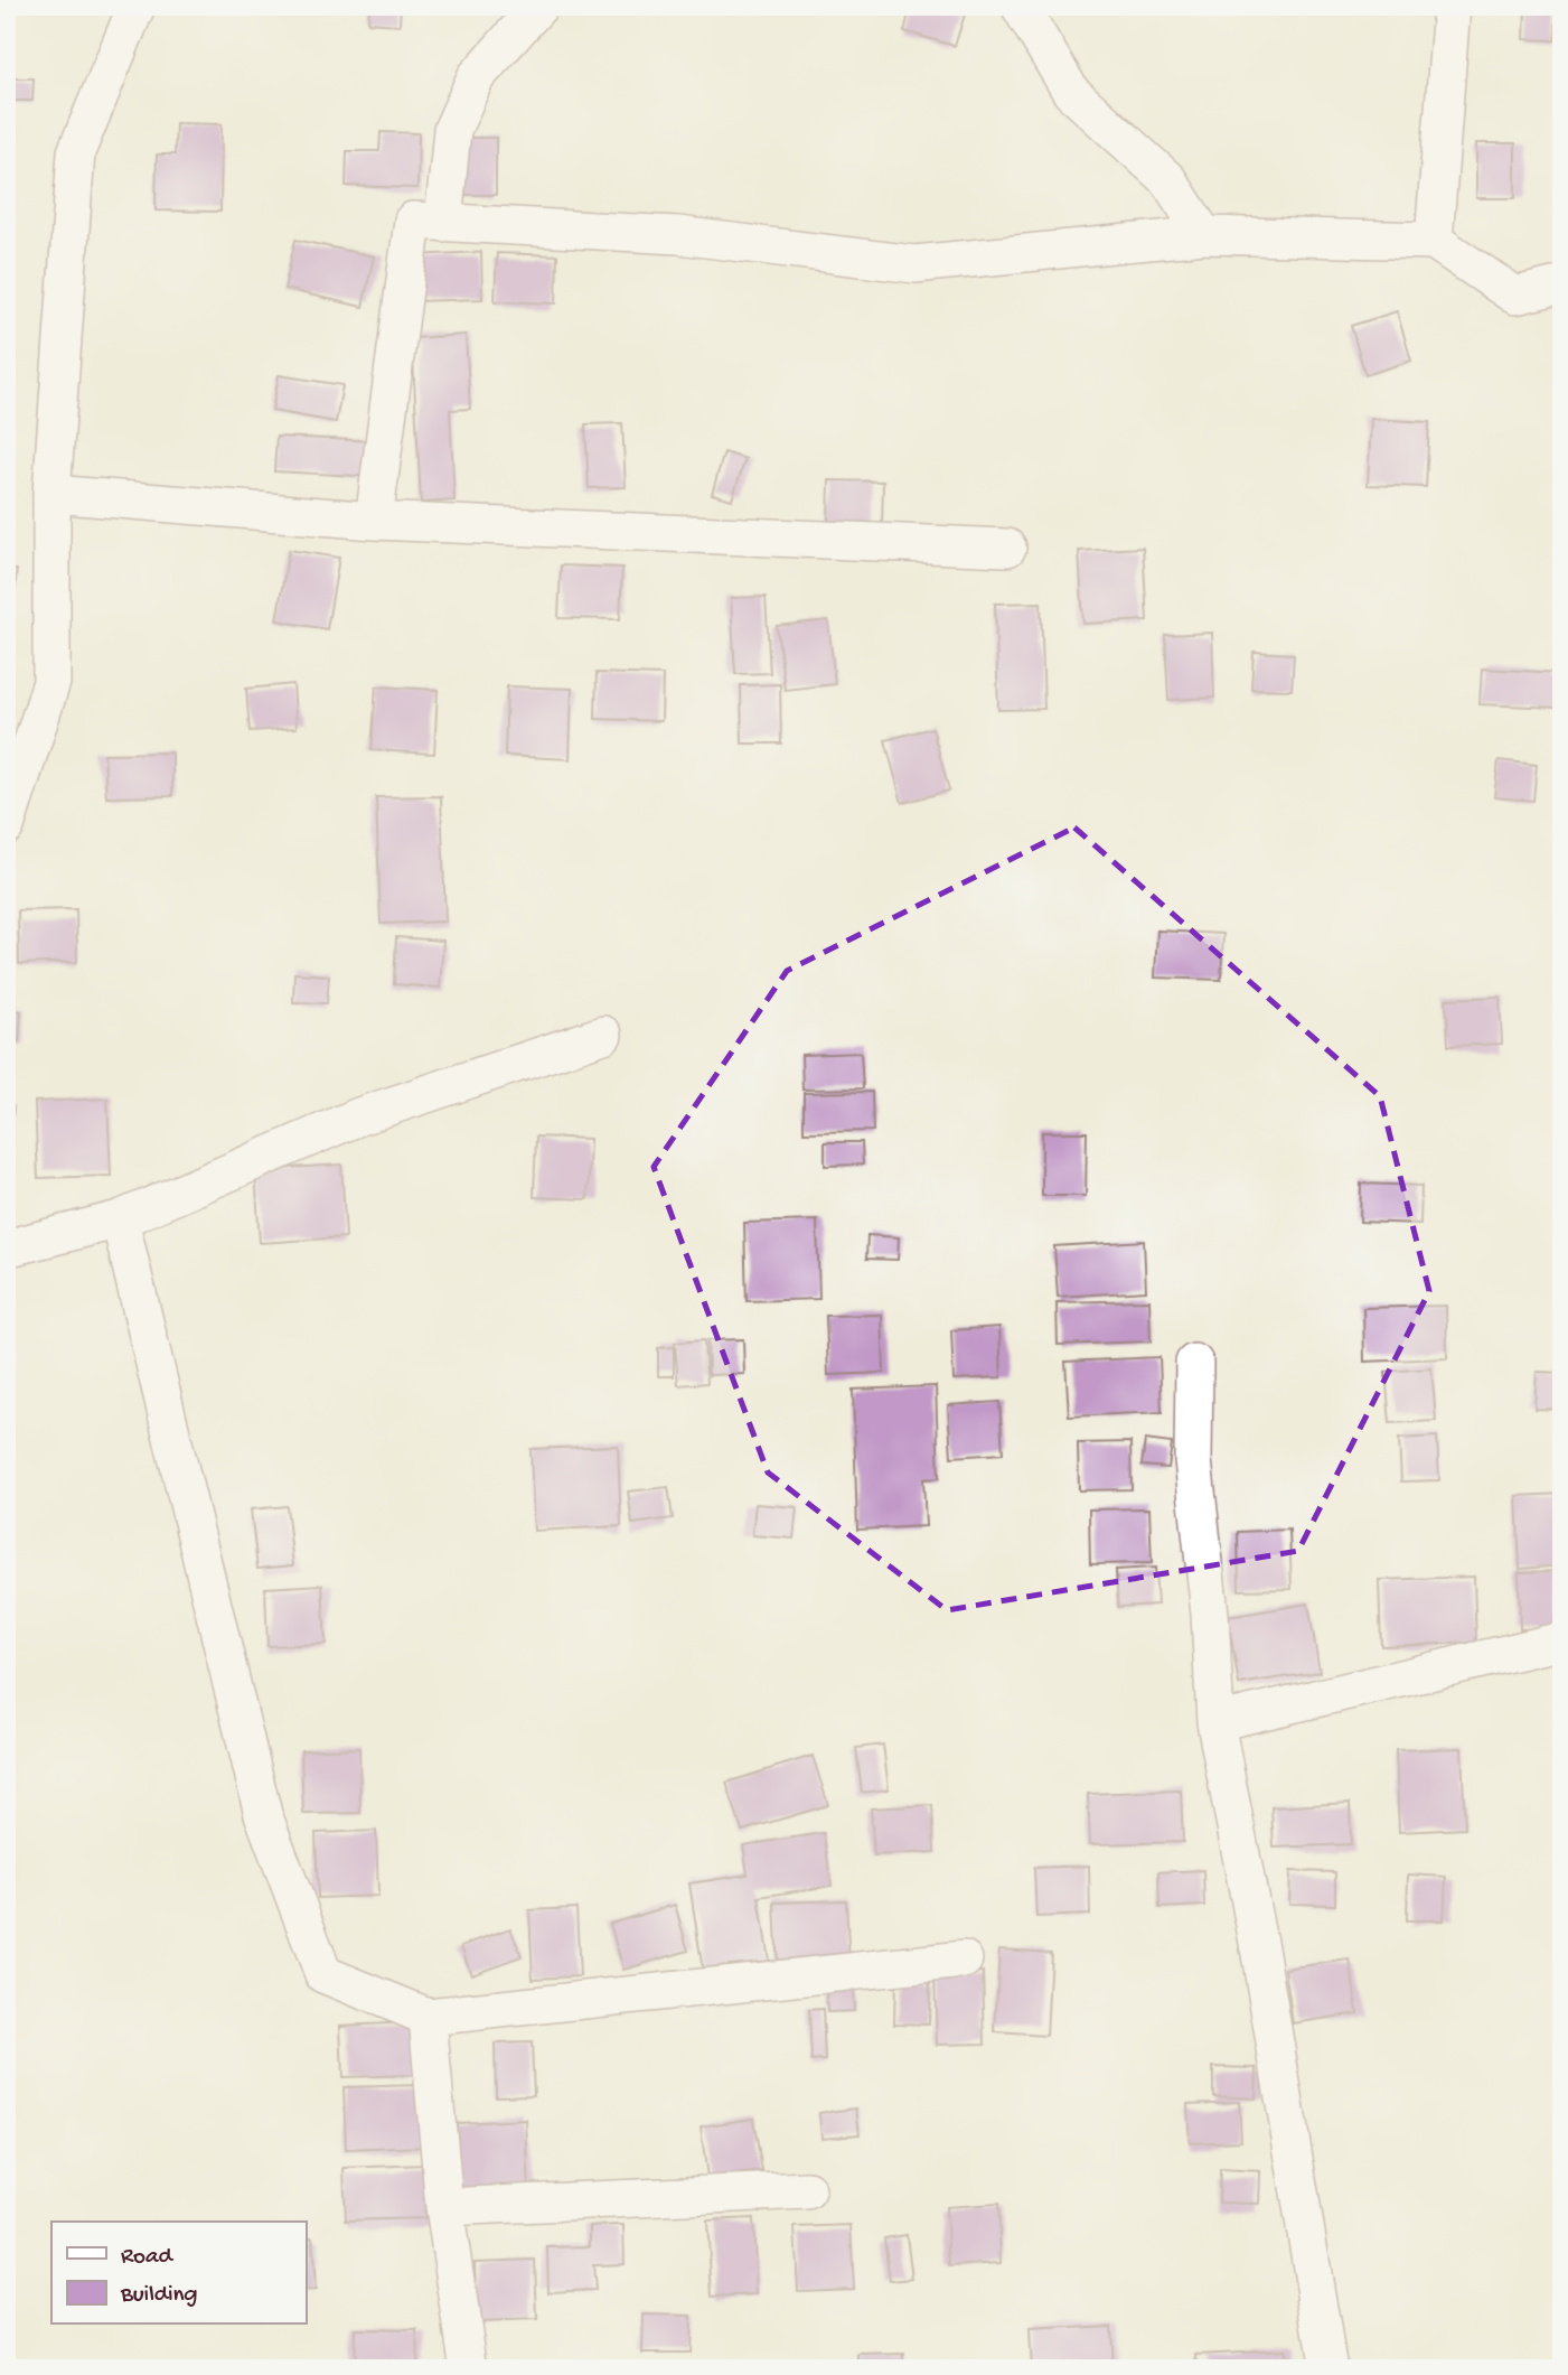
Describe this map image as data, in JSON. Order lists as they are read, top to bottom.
{
  "legend": ["Road", "Building"]
}
